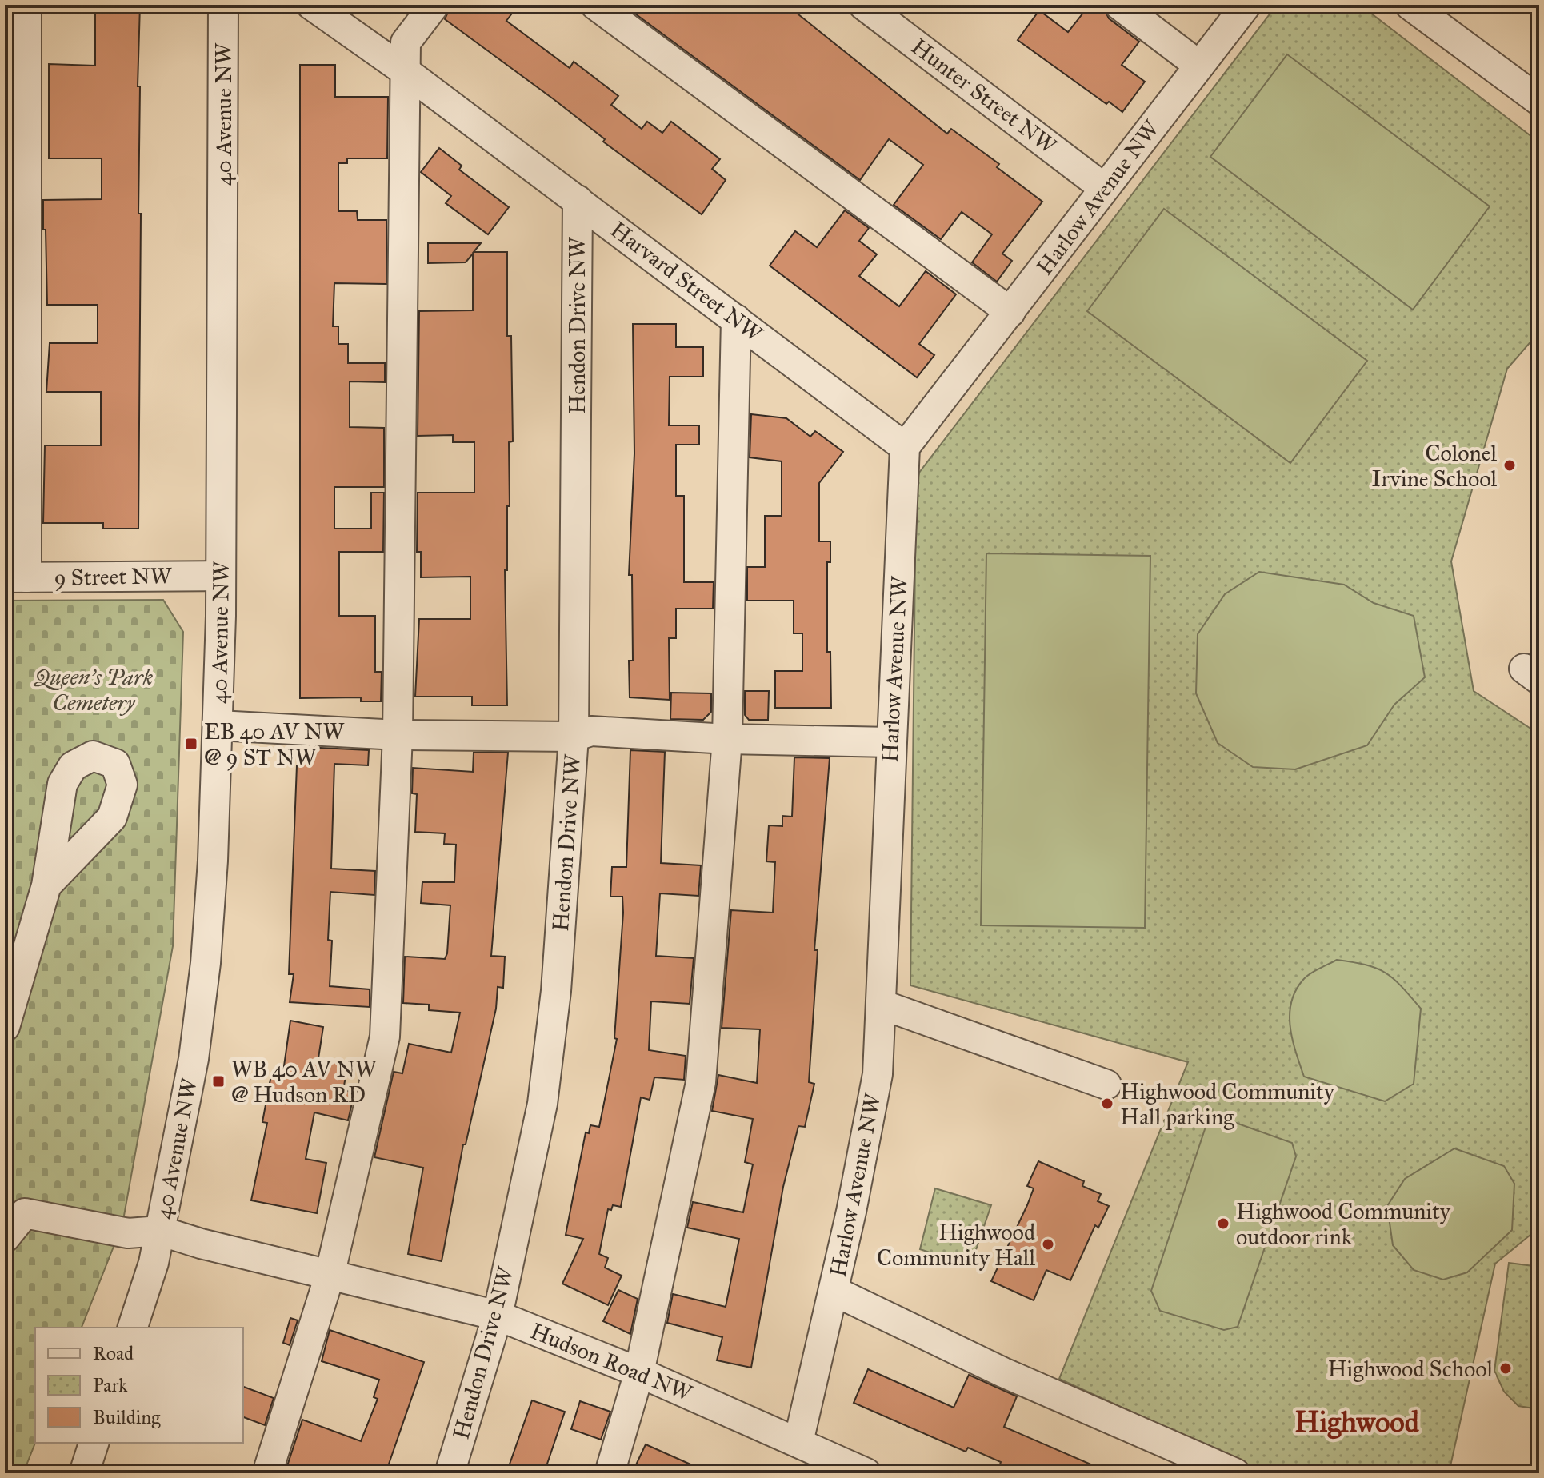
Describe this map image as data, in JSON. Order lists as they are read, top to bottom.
{
  "streets": {
    "street": [
      "Hunter Street NW",
      "40 Avenue NW",
      "Harlow Avenue NW",
      "Harvard Street NW",
      "Hendon Drive NW",
      "9 Street NW",
      "Hudson Road NW"
    ]
  },
  "crossings": [
    ["Hunter Street NW", "Harlow Avenue NW"],
    ["40 Avenue NW", "9 Street NW"],
    ["40 Avenue NW", "Hudson Road NW"],
    ["Harlow Avenue NW", "Harvard Street NW"],
    ["Harlow Avenue NW", "Hudson Road NW"],
    ["Harvard Street NW", "Hendon Drive NW"],
    ["Hendon Drive NW", "Hudson Road NW"]
  ],
  "districts": ["Highwood"],
  "parks": ["Queen's Park Cemetery"],
  "places": {
    "other": [
      "Colonel Irvine School",
      "Highwood Community Hall parking",
      "Highwood Community outdoor rink",
      "Highwood Community Hall",
      "Highwood School"
    ],
    "transit": ["EB 40 AV NW @ 9 ST NW", "WB 40 AV NW @ Hudson RD"]
  },
  "legend": ["Road", "Park", "Building"]
}
